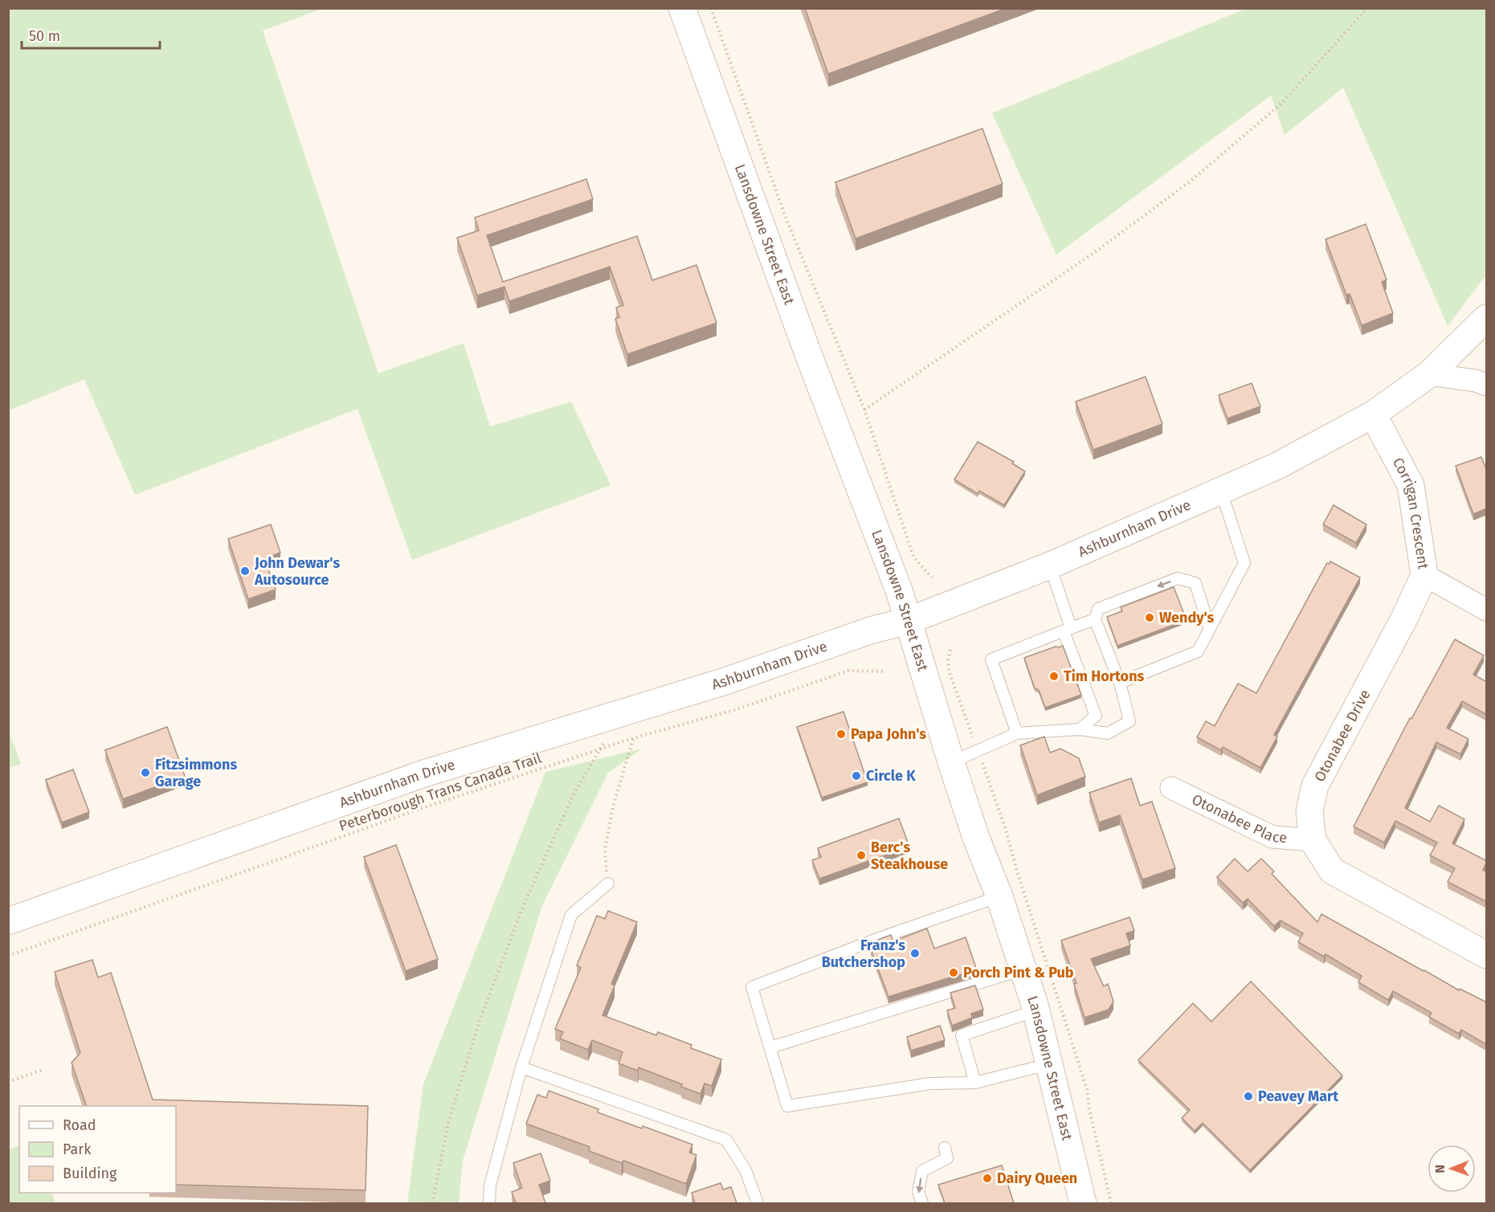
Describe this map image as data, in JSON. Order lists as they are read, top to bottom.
{
  "streets": {
    "main road": [
      "Lansdowne Street East",
      "Corrigan Crescent",
      "Ashburnham Drive",
      "Otonabee Drive"
    ],
    "street": ["Otonabee Place"],
    "path": ["Peterborough Trans Canada Trail"]
  },
  "crossings": [
    ["Lansdowne Street East", "Ashburnham Drive"],
    ["Corrigan Crescent", "Ashburnham Drive"],
    ["Corrigan Crescent", "Otonabee Drive"],
    ["Otonabee Drive", "Otonabee Place"]
  ],
  "places": [
    "John Dewar's Autosource",
    "Wendy's",
    "Tim Hortons",
    "Papa John's",
    "Fitzsimmons Garage",
    "Circle K",
    "Berc's Steakhouse",
    "Franz's Butchershop",
    "Porch Pint & Pub",
    "Peavey Mart",
    "Dairy Queen"
  ],
  "legend": ["Road", "Park", "Building"],
  "scale_bar": "50 m",
  "north": "left"
}
